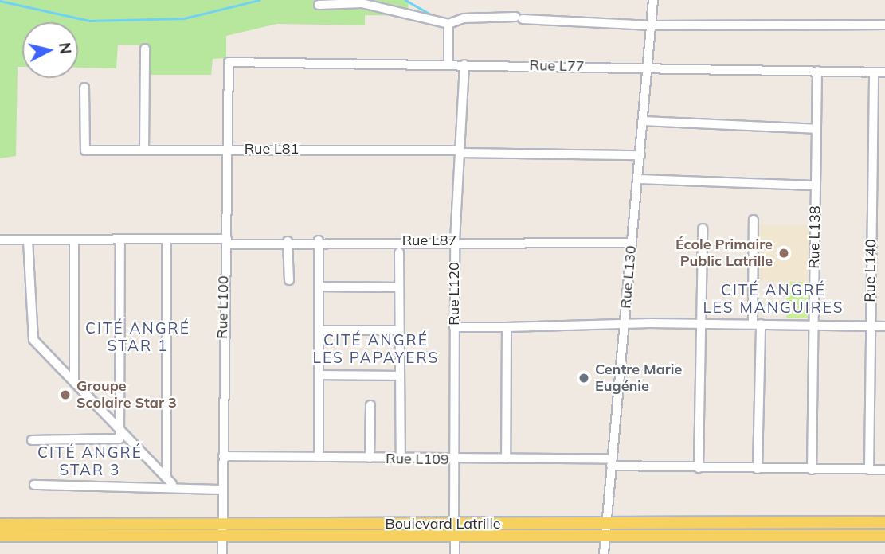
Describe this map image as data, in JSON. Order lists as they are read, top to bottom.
{
  "streets": {
    "main road": ["Boulevard Latrille"],
    "street": [
      "Rue L77",
      "Rue L81",
      "Rue L138",
      "Rue L87",
      "Rue L140",
      "Rue L130",
      "Rue L120",
      "Rue L100",
      "Rue L109"
    ]
  },
  "crossings": [
    ["Rue L77", "Rue L138"],
    ["Rue L77", "Rue L140"],
    ["Rue L77", "Rue L130"],
    ["Rue L77", "Rue L120"],
    ["Rue L77", "Rue L100"],
    ["Rue L81", "Rue L130"],
    ["Rue L81", "Rue L120"],
    ["Rue L81", "Rue L100"],
    ["Rue L138", "Rue L109"],
    ["Rue L87", "Rue L130"],
    ["Rue L87", "Rue L120"],
    ["Rue L87", "Rue L100"],
    ["Rue L140", "Rue L109"],
    ["Rue L130", "Rue L109"],
    ["Rue L130", "Boulevard Latrille"],
    ["Rue L120", "Rue L109"],
    ["Rue L120", "Boulevard Latrille"],
    ["Rue L100", "Rue L109"],
    ["Rue L100", "Boulevard Latrille"]
  ],
  "districts": [
    "CITÉ ANGRÉ LES MANGUIRES",
    "CITÉ ANGRÉ STAR 1",
    "CITÉ ANGRÉ LES PAPAYERS",
    "CITÉ ANGRÉ STAR 3"
  ],
  "places": ["École Primaire Public Latrille", "Centre Marie Eugénie", "Groupe Scolaire Star 3"],
  "north": "right"
}
